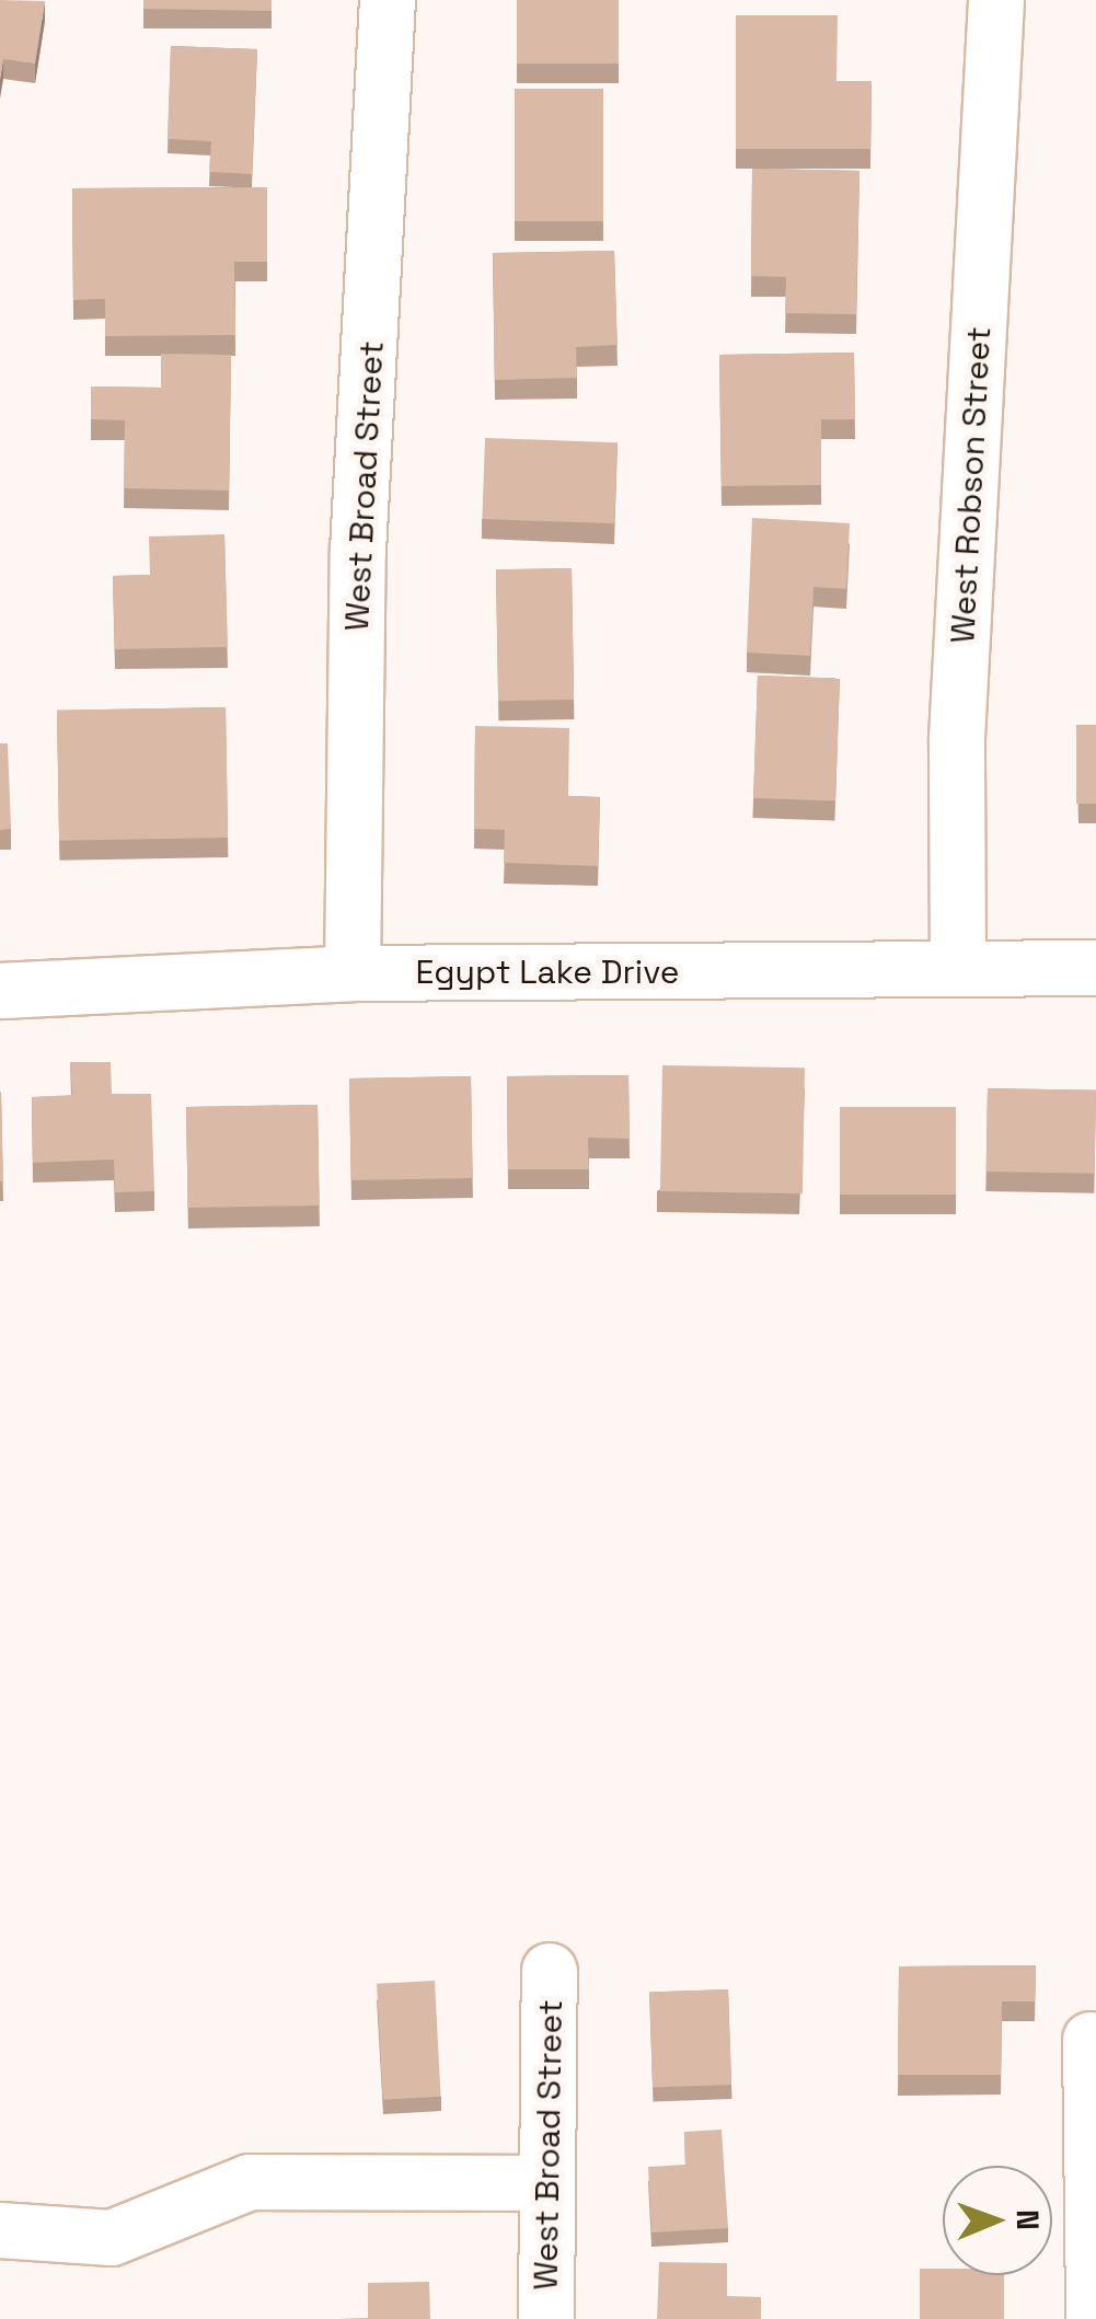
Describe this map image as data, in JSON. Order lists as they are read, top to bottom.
{
  "streets": {
    "street": ["West Robson Street", "West Broad Street", "Egypt Lake Drive"]
  },
  "crossings": [
    ["West Robson Street", "Egypt Lake Drive"],
    ["West Broad Street", "Egypt Lake Drive"]
  ],
  "north": "right"
}
